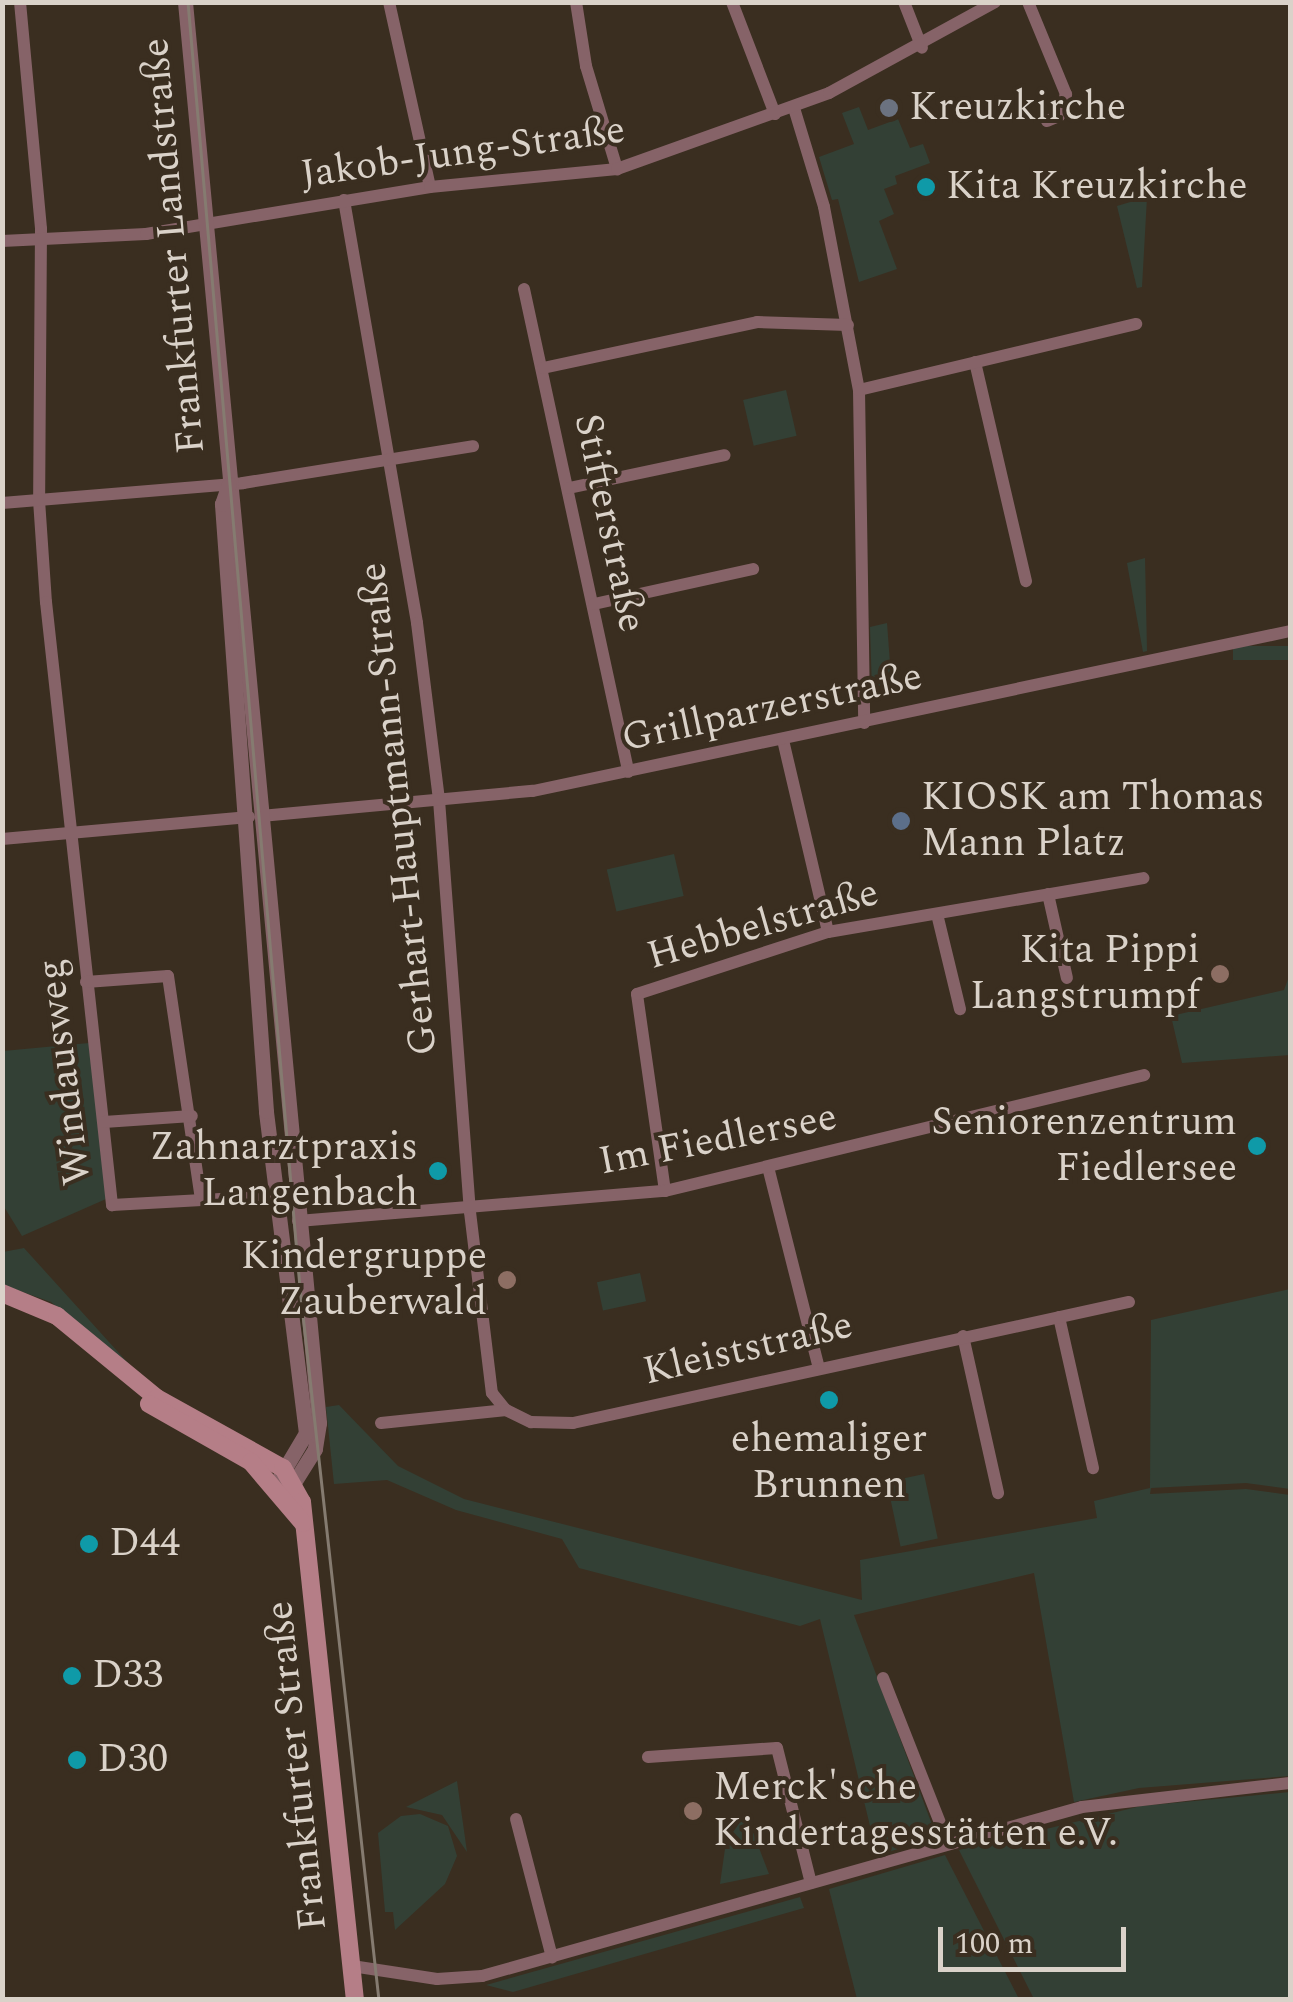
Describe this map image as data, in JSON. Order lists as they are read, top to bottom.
{
  "streets": {
    "main road": ["Frankfurter Straße"],
    "street": [
      "Jakob-Jung-Straße",
      "Frankfurter Landstraße",
      "Stifterstraße",
      "Grillparzerstraße",
      "Gerhart-Hauptmann-Straße",
      "Hebbelstraße",
      "Windausweg",
      "Im Fiedlersee",
      "Kleiststraße"
    ]
  },
  "crossings": [
    ["Jakob-Jung-Straße", "Frankfurter Landstraße"],
    ["Jakob-Jung-Straße", "Gerhart-Hauptmann-Straße"],
    ["Jakob-Jung-Straße", "Windausweg"],
    ["Frankfurter Landstraße", "Grillparzerstraße"],
    ["Frankfurter Landstraße", "Windausweg"],
    ["Frankfurter Landstraße", "Im Fiedlersee"],
    ["Frankfurter Landstraße", "Frankfurter Straße"],
    ["Stifterstraße", "Grillparzerstraße"],
    ["Grillparzerstraße", "Gerhart-Hauptmann-Straße"],
    ["Grillparzerstraße", "Windausweg"],
    ["Gerhart-Hauptmann-Straße", "Im Fiedlersee"],
    ["Gerhart-Hauptmann-Straße", "Kleiststraße"],
    ["Hebbelstraße", "Im Fiedlersee"]
  ],
  "places": [
    "Kreuzkirche",
    "Kita Kreuzkirche",
    "KIOSK am Thomas Mann Platz",
    "Kita Pippi Langstrumpf",
    "Seniorenzentrum Fiedlersee",
    "Zahnarztpraxis Langenbach",
    "Kindergruppe Zauberwald",
    "ehemaliger Brunnen",
    "D44",
    "D33",
    "D30",
    "Merck'sche Kindertagesstätten e.V."
  ],
  "scale_bar": "100 m"
}
